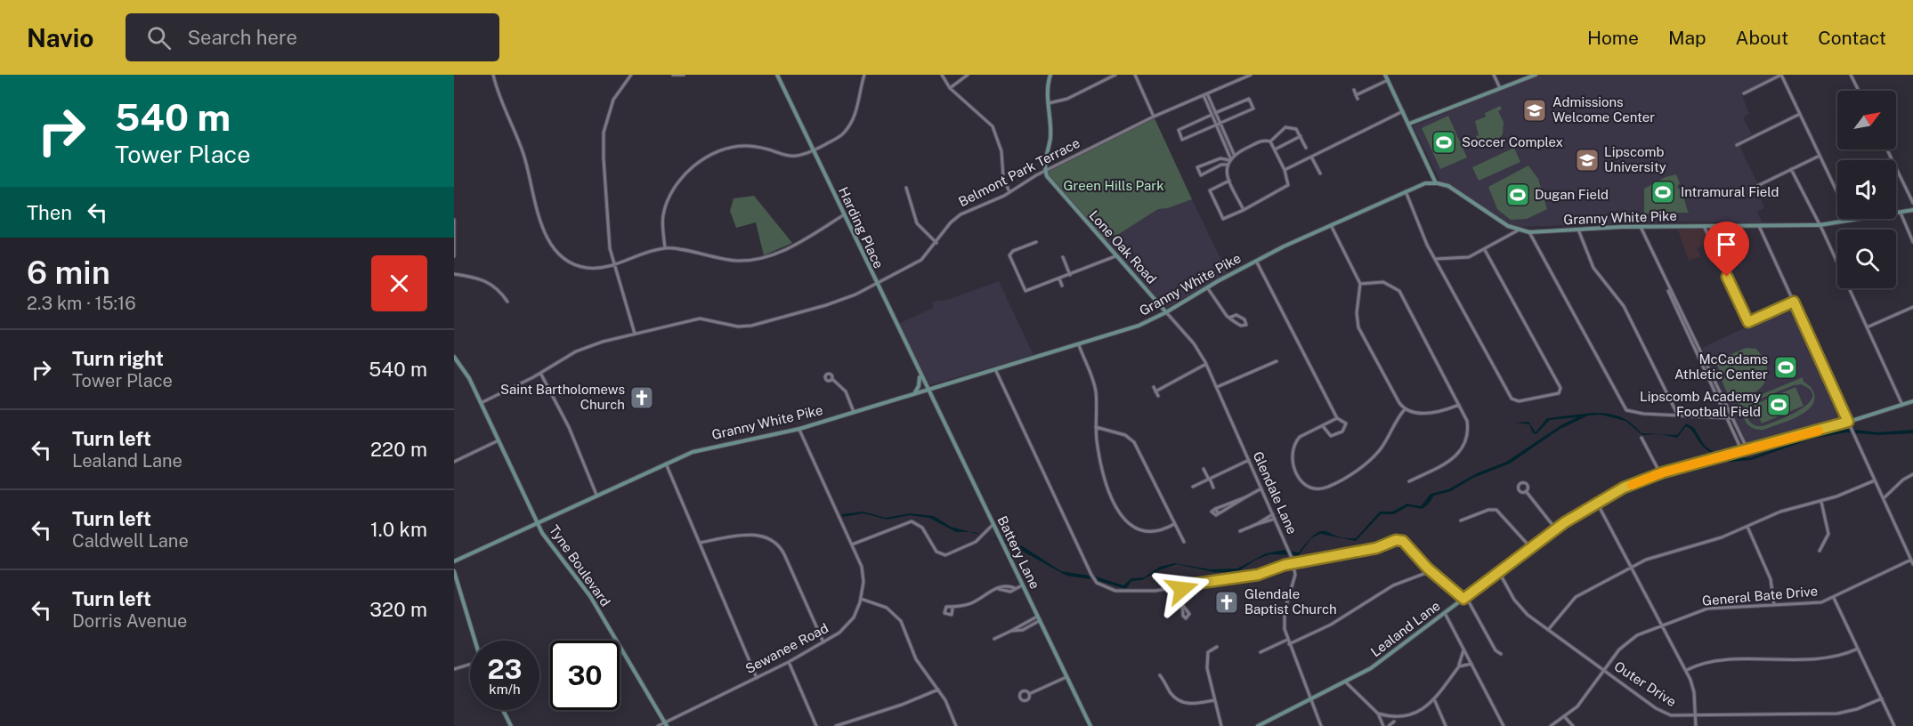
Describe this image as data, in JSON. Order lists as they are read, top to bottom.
{
  "streets": {
    "main road": [
      "Granny White Pike",
      "Harding Place",
      "Lone Oak Road",
      "Battery Lane",
      "Tyne Boulevard",
      "Lealand Lane"
    ],
    "street": [
      "Belmont Park Terrace",
      "Glendale Lane",
      "General Bate Drive",
      "Sewanee Road",
      "Outer Drive"
    ]
  },
  "crossings": [
    ["Belmont Park Terrace", "Harding Place"],
    ["Belmont Park Terrace", "Lone Oak Road"],
    ["Belmont Park Terrace", "Tyne Boulevard"],
    ["Granny White Pike", "Harding Place"],
    ["Granny White Pike", "Lone Oak Road"],
    ["Granny White Pike", "Glendale Lane"],
    ["Granny White Pike", "Battery Lane"],
    ["Granny White Pike", "Tyne Boulevard"],
    ["Granny White Pike", "Sewanee Road"],
    ["Harding Place", "Battery Lane"],
    ["Lone Oak Road", "Glendale Lane"],
    ["Glendale Lane", "Lealand Lane"],
    ["Tyne Boulevard", "Sewanee Road"],
    ["General Bate Drive", "Outer Drive"],
    ["Lealand Lane", "Outer Drive"]
  ],
  "parks": ["Green Hills Park"],
  "places": {
    "school or university": ["Admissions Welcome Center", "Lipscomb University"],
    "sports": [
      "Soccer Complex",
      "Intramural Field",
      "Dugan Field",
      "McCadams Athletic Center",
      "Lipscomb Academy Football Field"
    ],
    "church": ["Saint Bartholomews Church", "Glendale Baptist Church"]
  },
  "north": "top right",
  "page": {
    "header": "Navio",
    "search": "Search here",
    "nav": [
      "Home",
      "Map",
      "About",
      "Contact"
    ],
    "turn": ["540 m", "Tower Place"],
    "then": "Then",
    "heading": ["6 min", "2.3 km · 15:16"],
    "list": [
      {
        "name": "Turn right",
        "note": "Tower Place",
        "value": "540 m"
      },
      {
        "name": "Turn left",
        "note": "Lealand Lane",
        "value": "220 m"
      },
      {
        "name": "Turn left",
        "note": "Caldwell Lane",
        "value": "1.0 km"
      },
      {
        "name": "Turn left",
        "note": "Dorris Avenue",
        "value": "320 m"
      }
    ],
    "speed": "23 km/h",
    "limit": "30"
  }
}
